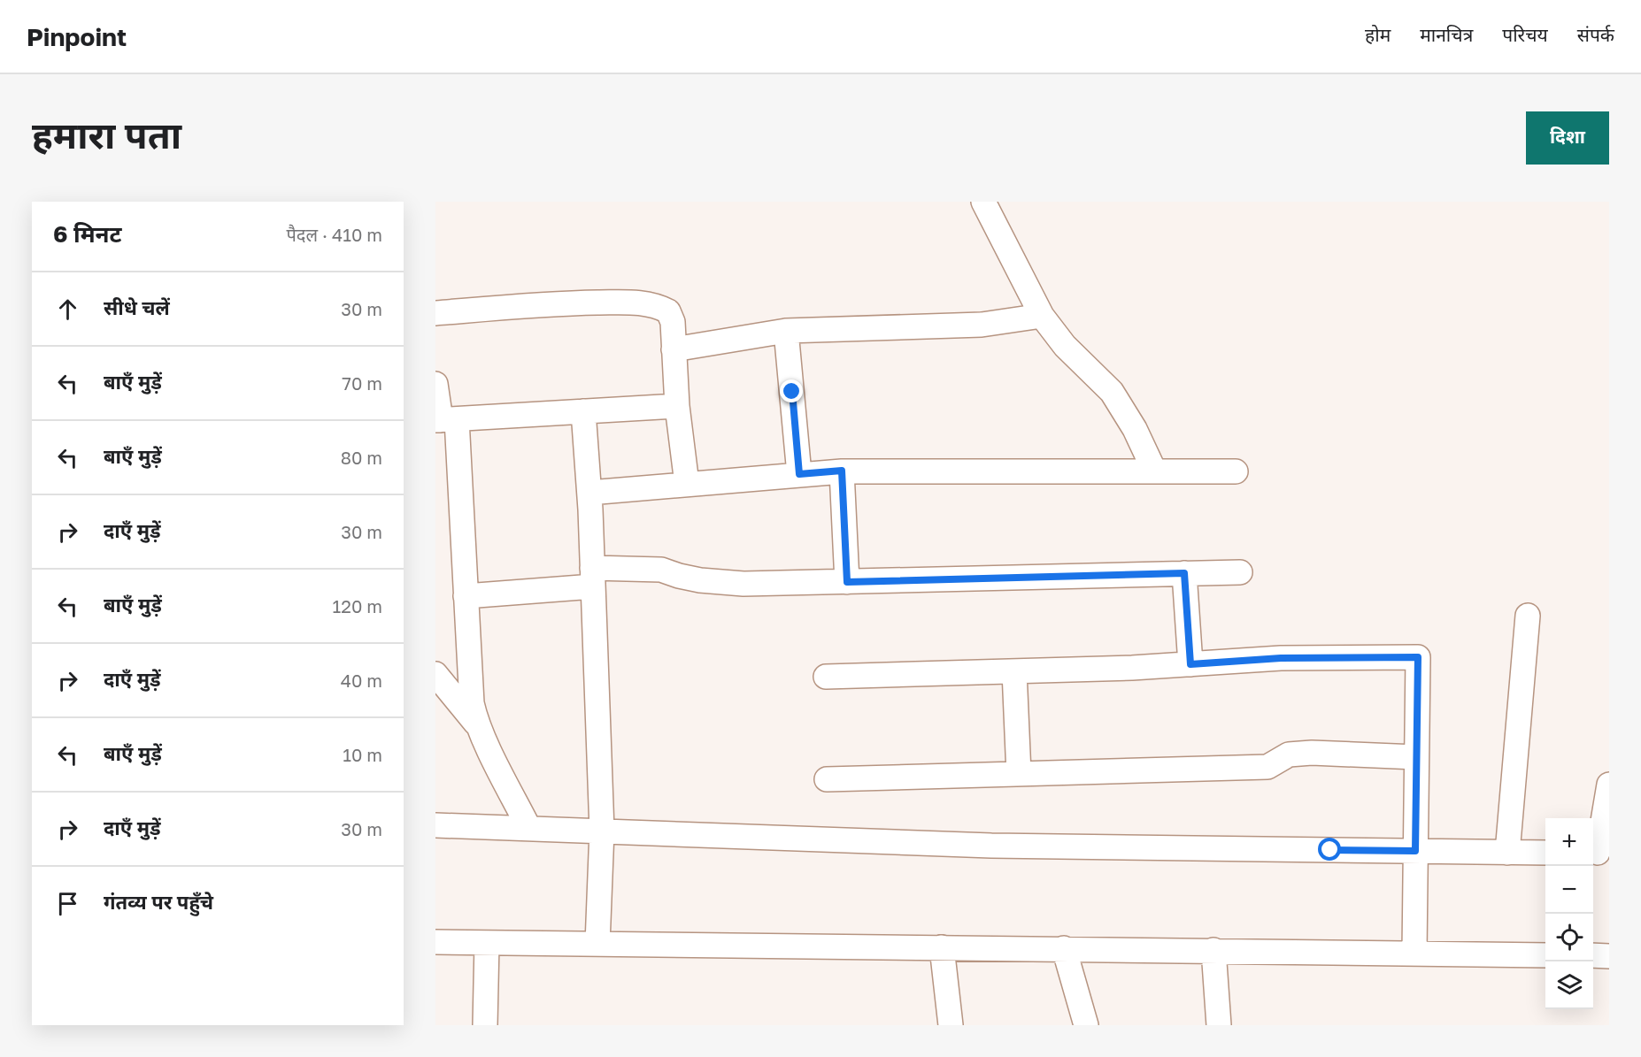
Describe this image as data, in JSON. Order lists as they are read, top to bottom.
{
  "page": {
    "header": "Pinpoint",
    "nav": [
      "होम",
      "मानचित्र",
      "परिचय",
      "संपर्क"
    ],
    "buttons": "दिशा",
    "title": "हमारा पता",
    "heading": ["6 मिनट", "पैदल · 410 m"],
    "list": [
      ["सीधे चलें", "30 m"],
      ["बाएँ मुड़ें", "70 m"],
      ["बाएँ मुड़ें", "80 m"],
      ["दाएँ मुड़ें", "30 m"],
      ["बाएँ मुड़ें", "120 m"],
      ["दाएँ मुड़ें", "40 m"],
      ["बाएँ मुड़ें", "10 m"],
      ["दाएँ मुड़ें", "30 m"],
      "गंतव्य पर पहुँचे"
    ],
    "map_buttons": ["+", "−"]
  }
}
